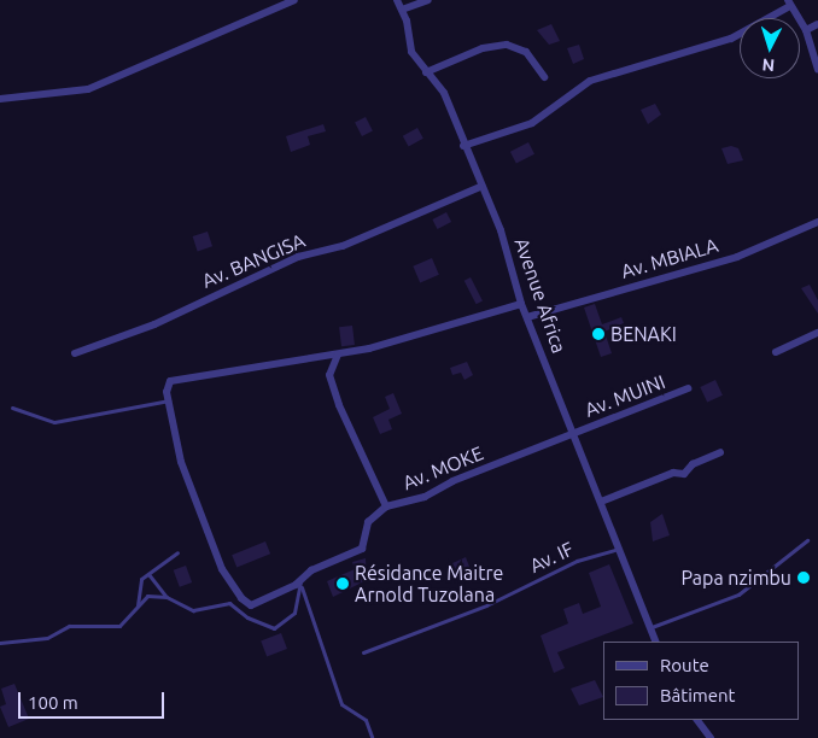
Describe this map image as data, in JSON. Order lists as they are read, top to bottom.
{
  "streets": {
    "street": [
      "Av. MBIALA",
      "Av. BANGISA",
      "Avenue Africa",
      "Av. MUINI",
      "Av. MOKE"
    ],
    "lane": ["Av. IF"]
  },
  "crossings": [
    ["Av. MBIALA", "Avenue Africa"],
    ["Av. BANGISA", "Avenue Africa"],
    ["Avenue Africa", "Av. MUINI"],
    ["Avenue Africa", "Av. MOKE"],
    ["Avenue Africa", "Av. IF"],
    ["Av. MUINI", "Av. MOKE"]
  ],
  "places": ["BENAKI", "Papa nzimbu", "Résidance Maitre Arnold Tuzolana"],
  "legend": ["Route", "Bâtiment"],
  "scale_bar": "100 m",
  "north": "bottom"
}
